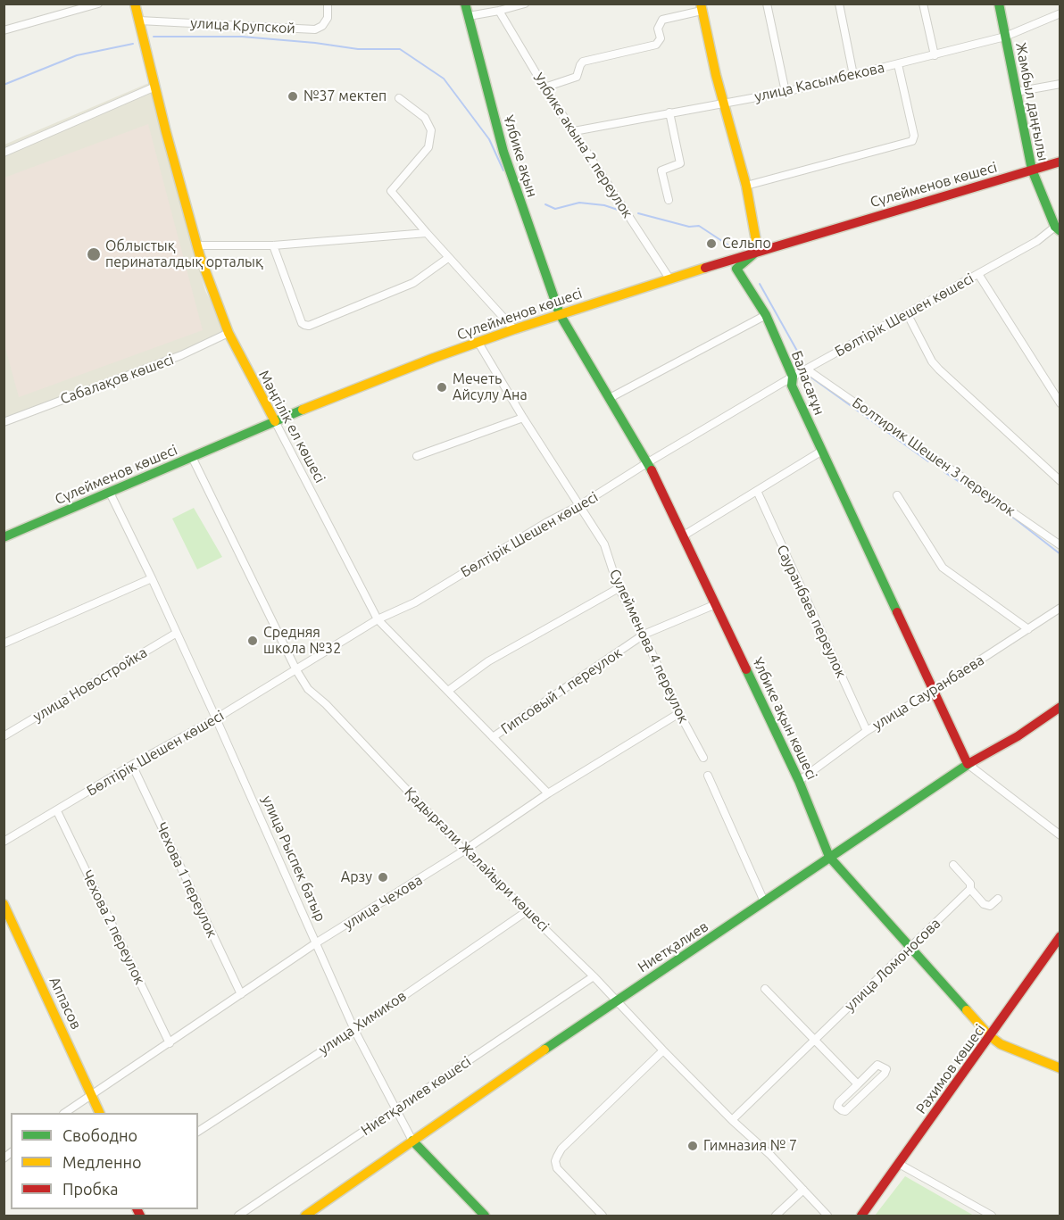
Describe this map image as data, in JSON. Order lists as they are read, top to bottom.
{
  "streets": {
    "street": [
      "улица Крупской",
      "улица Касымбекова",
      "Жамбыл даңғылы",
      "Улбике акына 2 переулок",
      "Ұлбике ақын",
      "Сүлейменов көшесі",
      "Бөлтірік Шешен көшесі",
      "Сабалақов көшесі",
      "Баласағұн",
      "Мәңгілік ел көшесі",
      "Болтирик Шешен 3 переулок",
      "Сауранбаев переулок",
      "Сулейменова 4 переулок",
      "улица Новостройка",
      "Гипсовый 1 переулок",
      "улица Сауранбаева",
      "Ұлбике ақын көшесі",
      "улица Рыспек батыр",
      "Қадырғали Жалайыри көшесі",
      "Чехова 1 переулок",
      "улица Чехова",
      "Чехова 2 переулок",
      "Ниетқалиев",
      "улица Ломоносова",
      "Аппасов",
      "улица Химиков",
      "Рахимов көшесі",
      "Ниетқалиев көшесі"
    ]
  },
  "crossings": [
    ["улица Крупской", "Мәңгілік ел көшесі"],
    ["улица Касымбекова", "Жамбыл даңғылы"],
    ["улица Касымбекова", "Улбике акына 2 переулок"],
    ["Жамбыл даңғылы", "Сүлейменов көшесі"],
    ["Жамбыл даңғылы", "Бөлтірік Шешен көшесі"],
    ["Улбике акына 2 переулок", "Сүлейменов көшесі"],
    ["Ұлбике ақын", "Сүлейменов көшесі"],
    ["Ұлбике ақын", "Ұлбике ақын көшесі"],
    ["Сүлейменов көшесі", "Баласағұн"],
    ["Сүлейменов көшесі", "Мәңгілік ел көшесі"],
    ["Сүлейменов көшесі", "Сулейменова 4 переулок"],
    ["Сүлейменов көшесі", "Ұлбике ақын көшесі"],
    ["Сүлейменов көшесі", "улица Рыспек батыр"],
    ["Сүлейменов көшесі", "Қадырғали Жалайыри көшесі"],
    ["Бөлтірік Шешен көшесі", "Баласағұн"],
    ["Бөлтірік Шешен көшесі", "Мәңгілік ел көшесі"],
    ["Бөлтірік Шешен көшесі", "Болтирик Шешен 3 переулок"],
    ["Бөлтірік Шешен көшесі", "Сулейменова 4 переулок"],
    ["Бөлтірік Шешен көшесі", "Ұлбике ақын көшесі"],
    ["Бөлтірік Шешен көшесі", "улица Рыспек батыр"],
    ["Бөлтірік Шешен көшесі", "Қадырғали Жалайыри көшесі"],
    ["Бөлтірік Шешен көшесі", "Чехова 1 переулок"],
    ["Бөлтірік Шешен көшесі", "Чехова 2 переулок"],
    ["Сабалақов көшесі", "Мәңгілік ел көшесі"],
    ["Баласағұн", "улица Сауранбаева"],
    ["Баласағұн", "Ниетқалиев"],
    ["Мәңгілік ел көшесі", "Гипсовый 1 переулок"],
    ["Мәңгілік ел көшесі", "улица Чехова"],
    ["Сауранбаев переулок", "улица Сауранбаева"],
    ["Сулейменова 4 переулок", "Гипсовый 1 переулок"],
    ["Сулейменова 4 переулок", "улица Чехова"],
    ["улица Новостройка", "улица Рыспек батыр"],
    ["Гипсовый 1 переулок", "Ұлбике ақын көшесі"],
    ["улица Сауранбаева", "Ұлбике ақын көшесі"],
    ["Ұлбике ақын көшесі", "Ниетқалиев"],
    ["Ұлбике ақын көшесі", "улица Ломоносова"],
    ["Ұлбике ақын көшесі", "Рахимов көшесі"],
    ["улица Рыспек батыр", "улица Чехова"],
    ["улица Рыспек батыр", "Ниетқалиев"],
    ["улица Рыспек батыр", "улица Химиков"],
    ["улица Рыспек батыр", "Ниетқалиев көшесі"],
    ["Қадырғали Жалайыри көшесі", "улица Чехова"],
    ["Қадырғали Жалайыри көшесі", "Ниетқалиев"],
    ["Қадырғали Жалайыри көшесі", "улица Ломоносова"],
    ["Қадырғали Жалайыри көшесі", "улица Химиков"],
    ["Қадырғали Жалайыри көшесі", "Ниетқалиев көшесі"],
    ["Чехова 1 переулок", "улица Чехова"],
    ["улица Чехова", "Чехова 2 переулок"],
    ["улица Чехова", "Аппасов"]
  ],
  "places": [
    "№37 мектеп",
    "Сельпо",
    "Облыстық перинаталдық орталық",
    "Мечеть Айсулу Ана",
    "Средняя школа №32",
    "Арзу",
    "Гимназия № 7"
  ],
  "legend": ["Свободно", "Медленно", "Пробка"]
}
